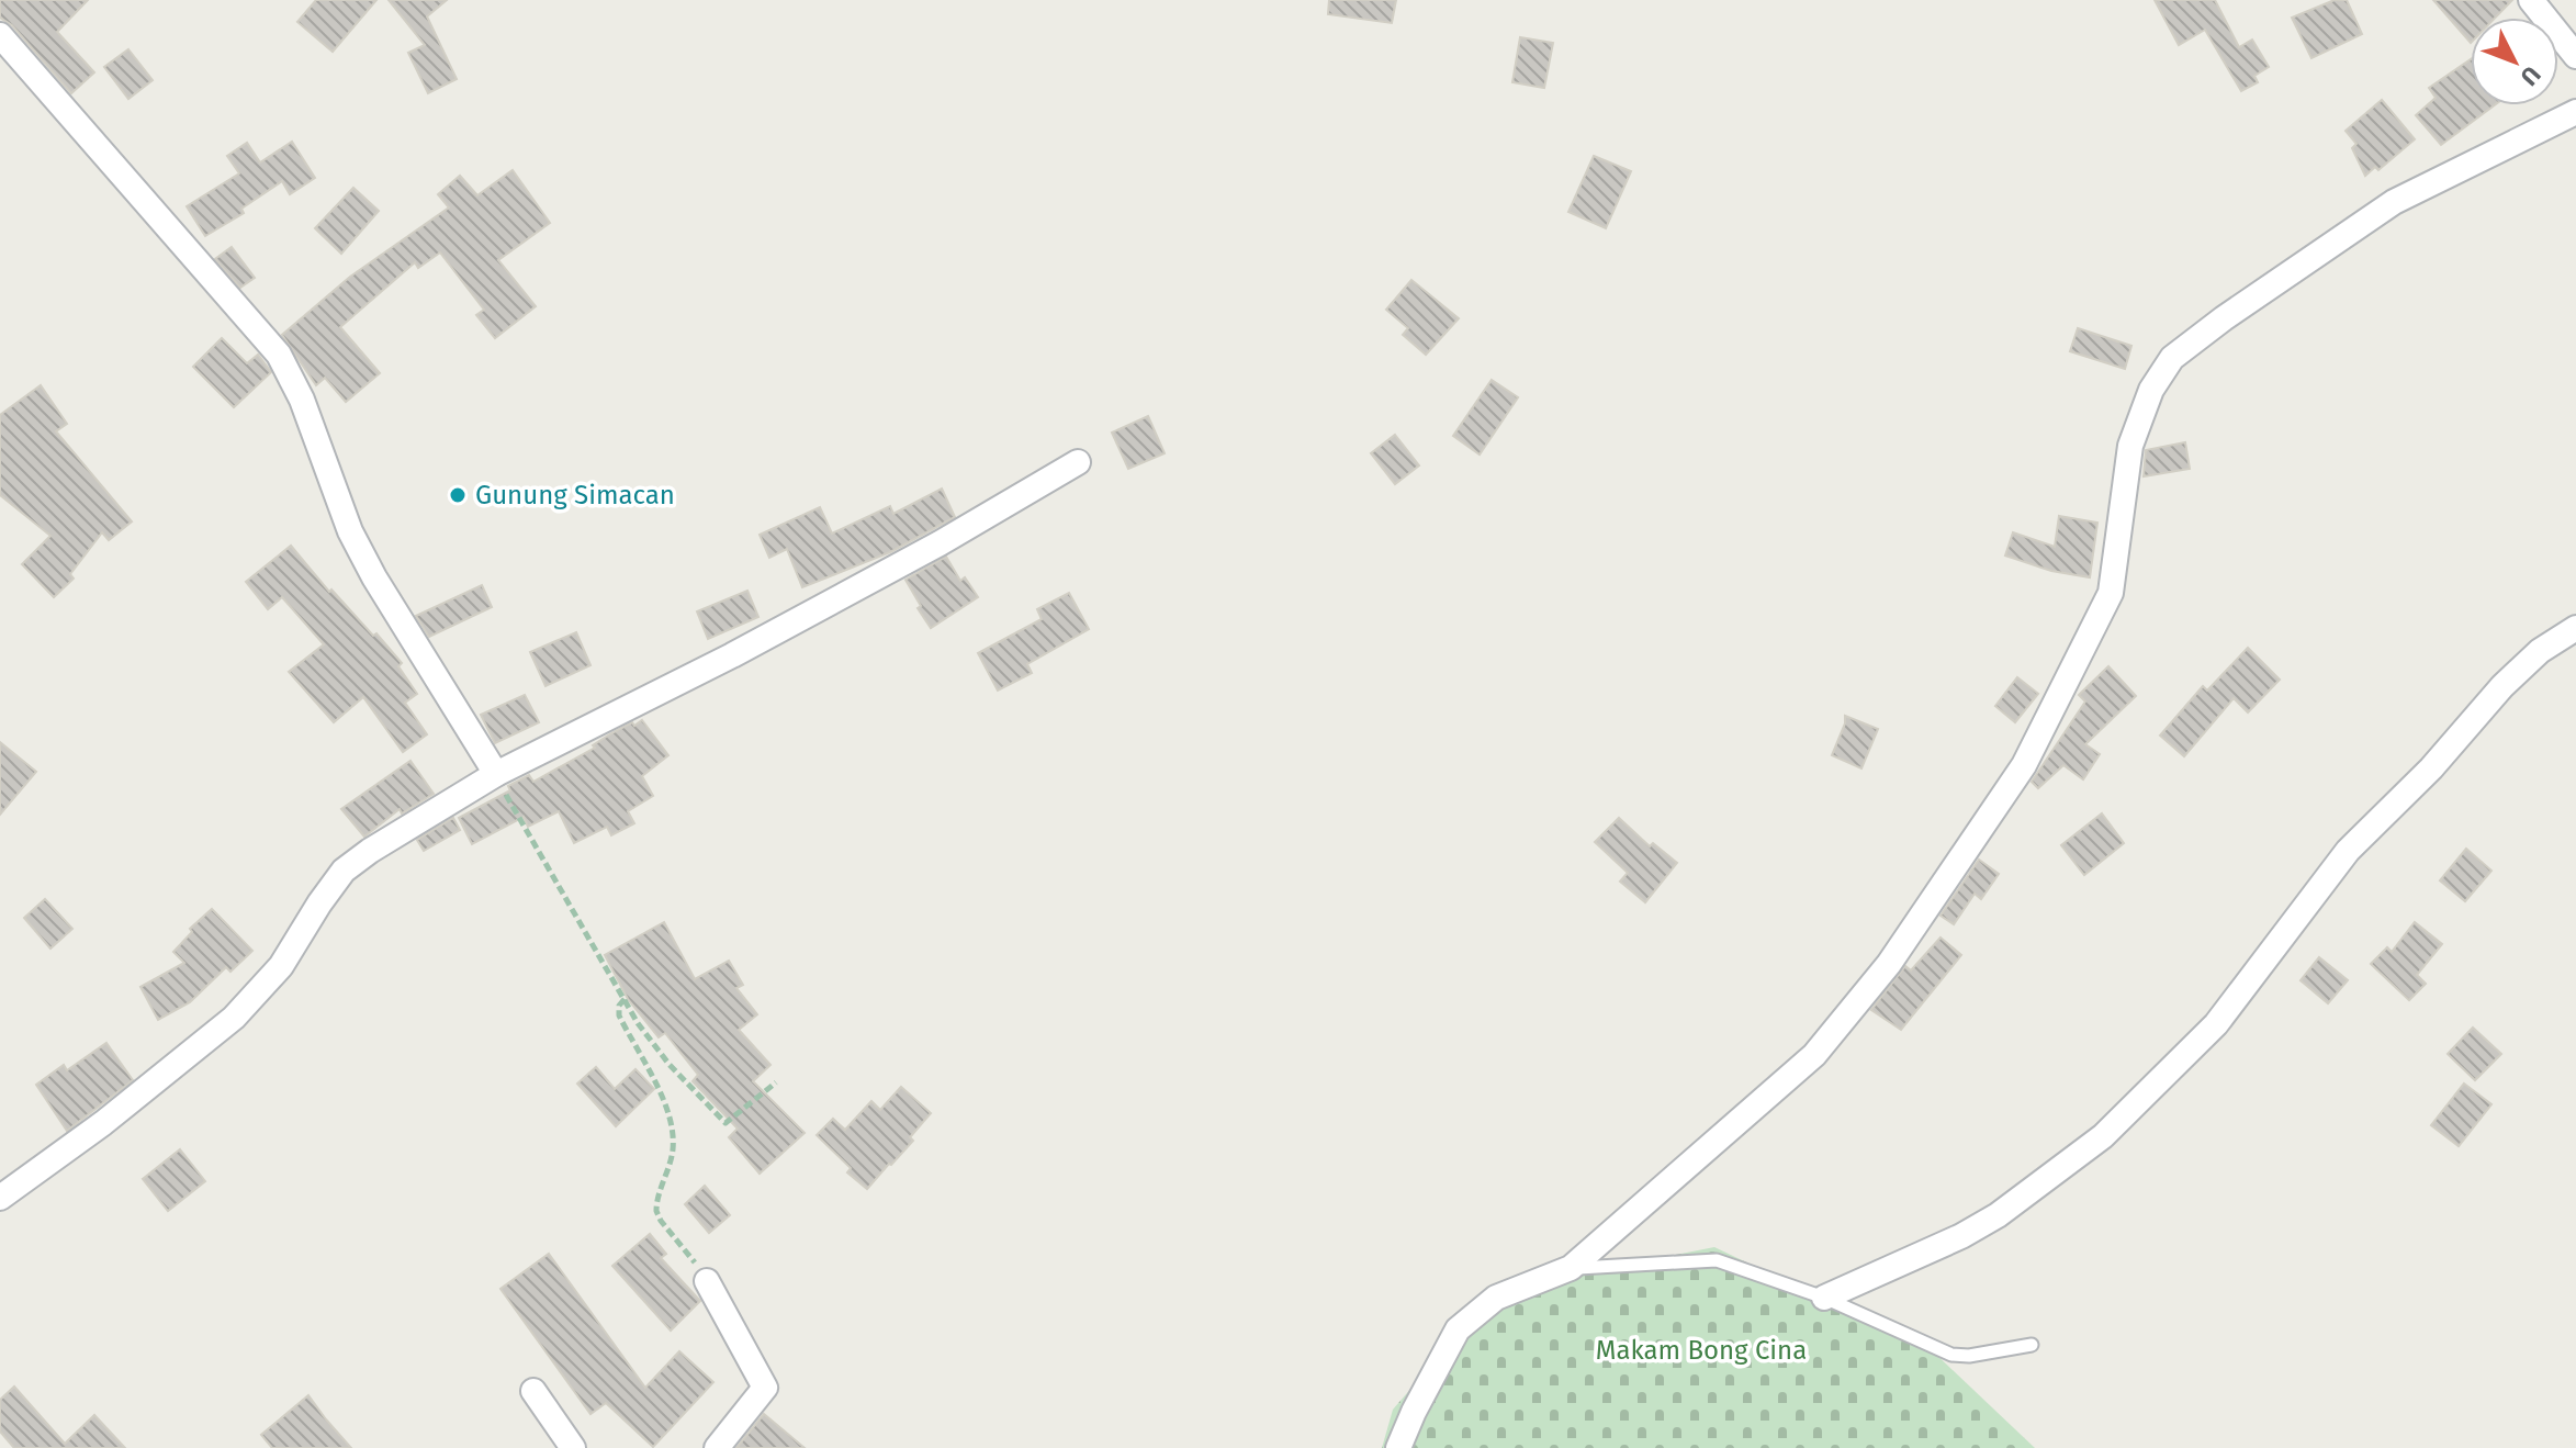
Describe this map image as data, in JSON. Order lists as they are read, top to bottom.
{
  "parks": ["Makam Bong Cina"],
  "places": ["Gunung Simacan"],
  "north": "bottom right"
}
